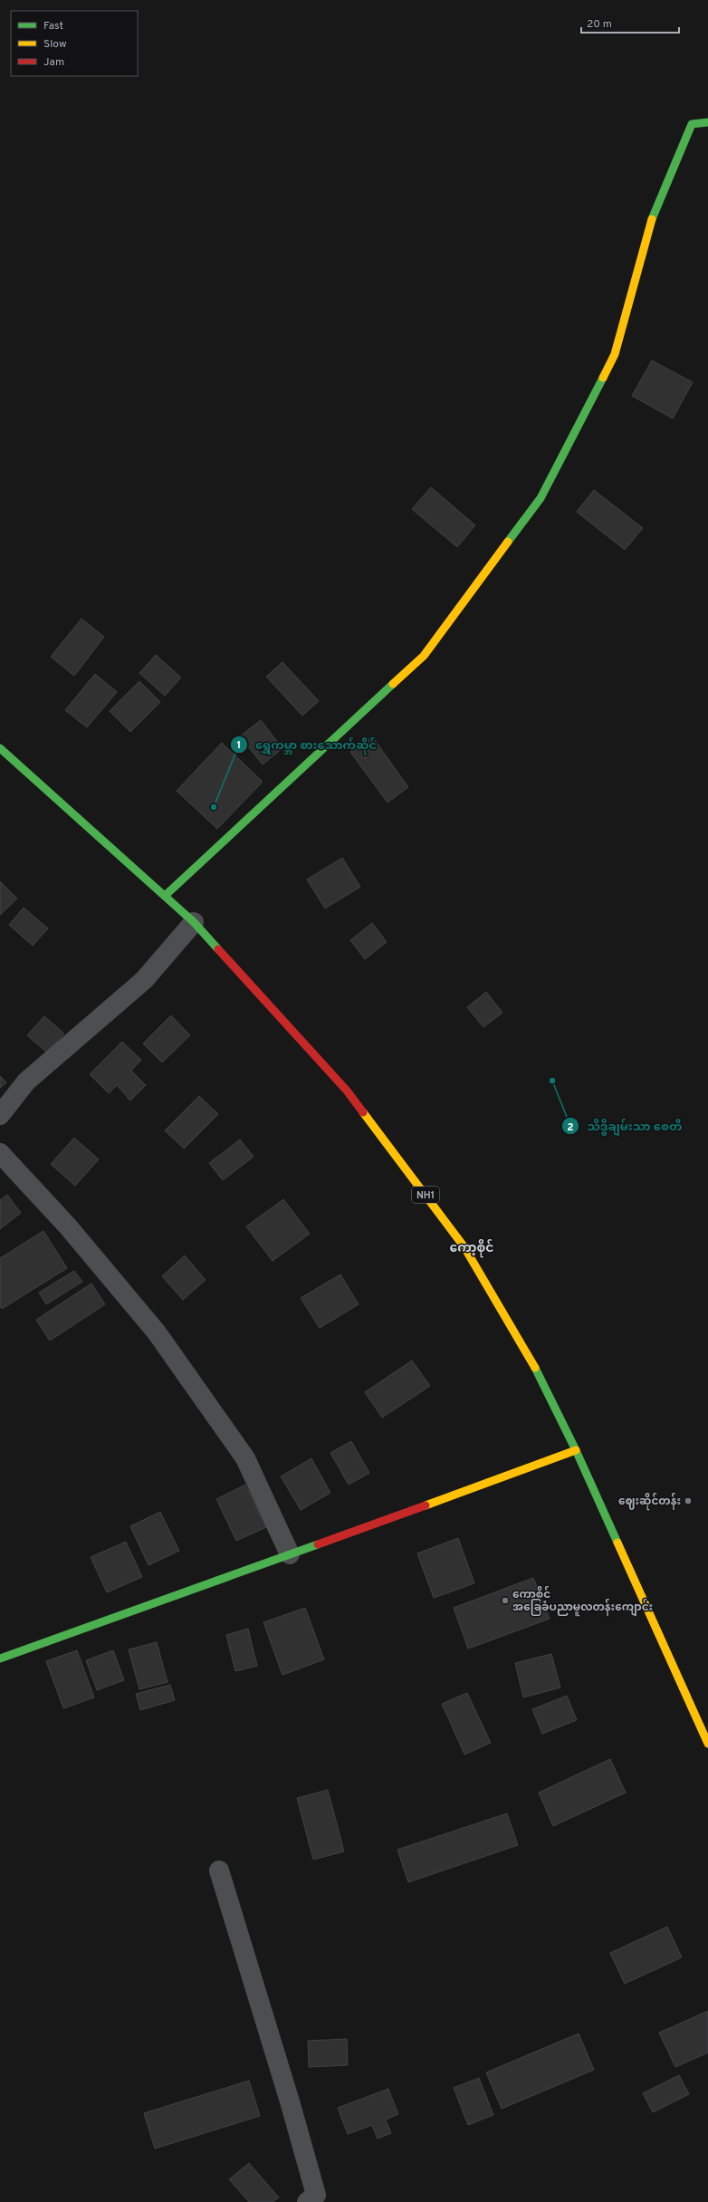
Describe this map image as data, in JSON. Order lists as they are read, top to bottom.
{
  "streets": {
    "main road": ["NH1"]
  },
  "districts": ["ကော့စိုင်"],
  "places": [
    "ရွှေကမ္ဘာ စားသောက်ဆိုင်",
    "သိဒ္ဓိချမ်းသာ စေတီ",
    "ဈေးဆိုင်တန်း",
    "ကော့စိုင် အခြေခံပညာမူလတန်းကျောင်း"
  ],
  "legend": ["Fast", "Slow", "Jam"],
  "scale_bar": "20 m"
}
